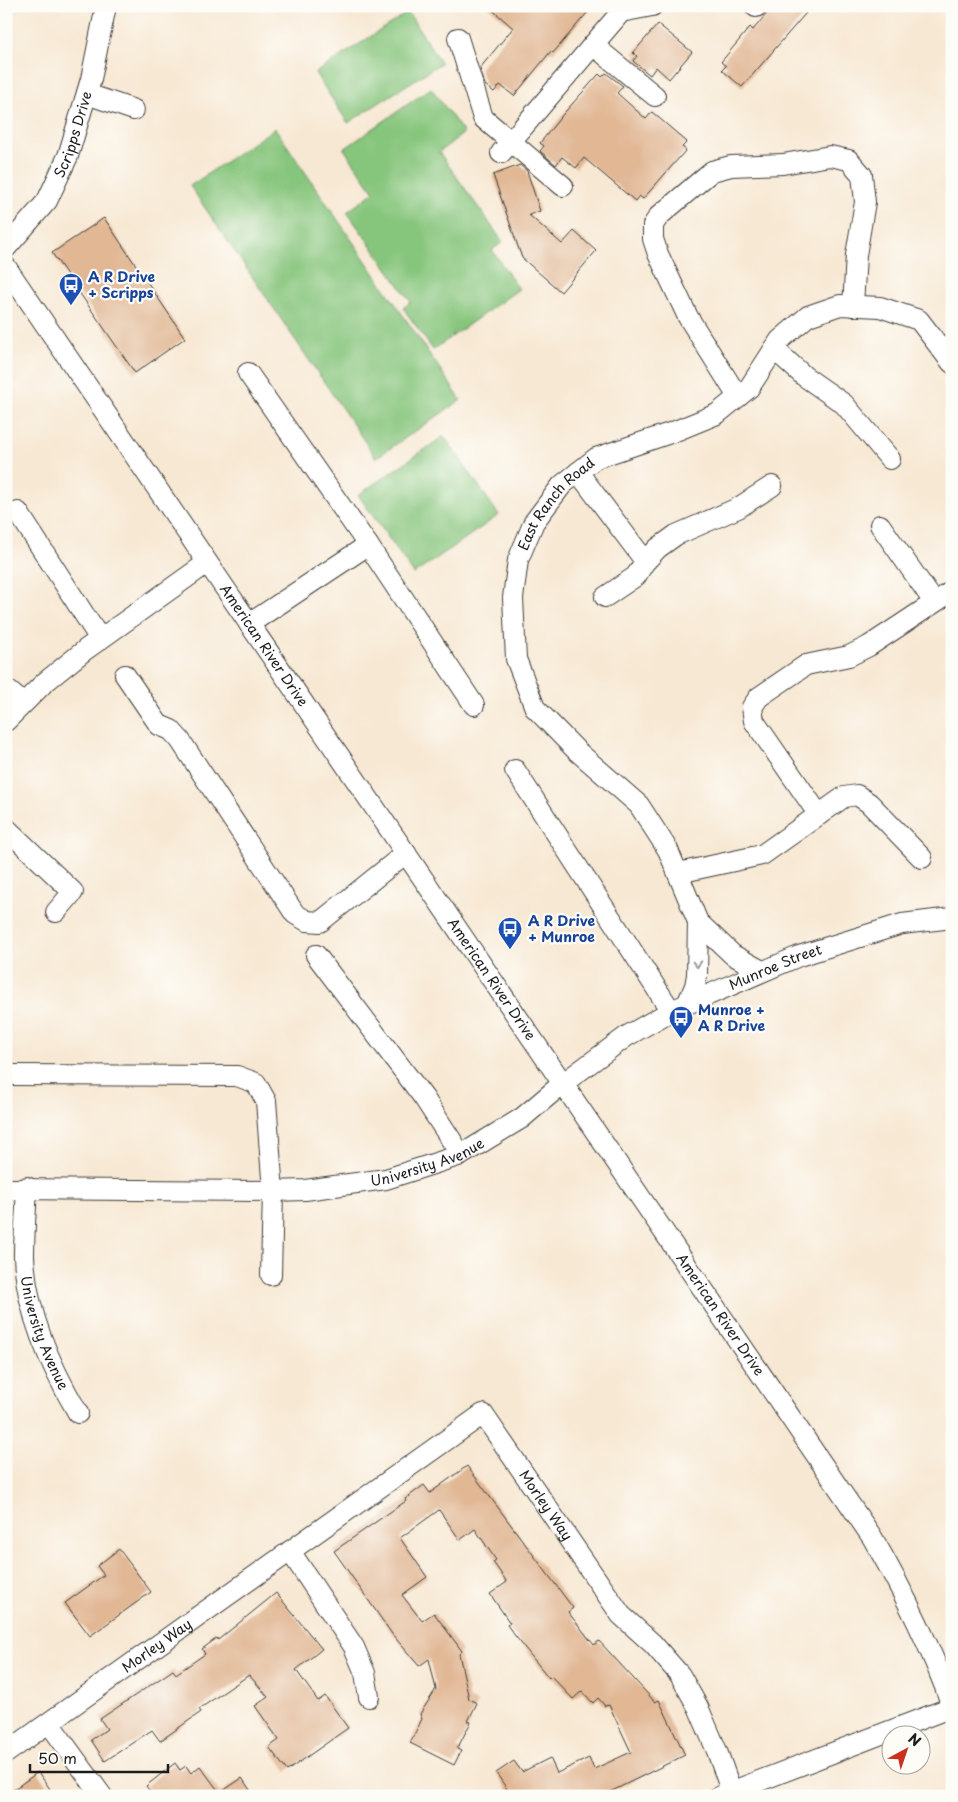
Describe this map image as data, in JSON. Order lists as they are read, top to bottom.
{
  "streets": {
    "street": [
      "Scripps Drive",
      "East Ranch Road",
      "American River Drive",
      "Munroe Street",
      "University Avenue",
      "Morley Way"
    ]
  },
  "crossings": [
    ["East Ranch Road", "Munroe Street"],
    ["American River Drive", "Munroe Street"],
    ["American River Drive", "University Avenue"],
    ["Munroe Street", "University Avenue"]
  ],
  "places": {
    "bus stop": ["A R Drive + Scripps", "A R Drive + Munroe", "Munroe + A R Drive"]
  },
  "scale_bar": "50 m",
  "north": "top right"
}
